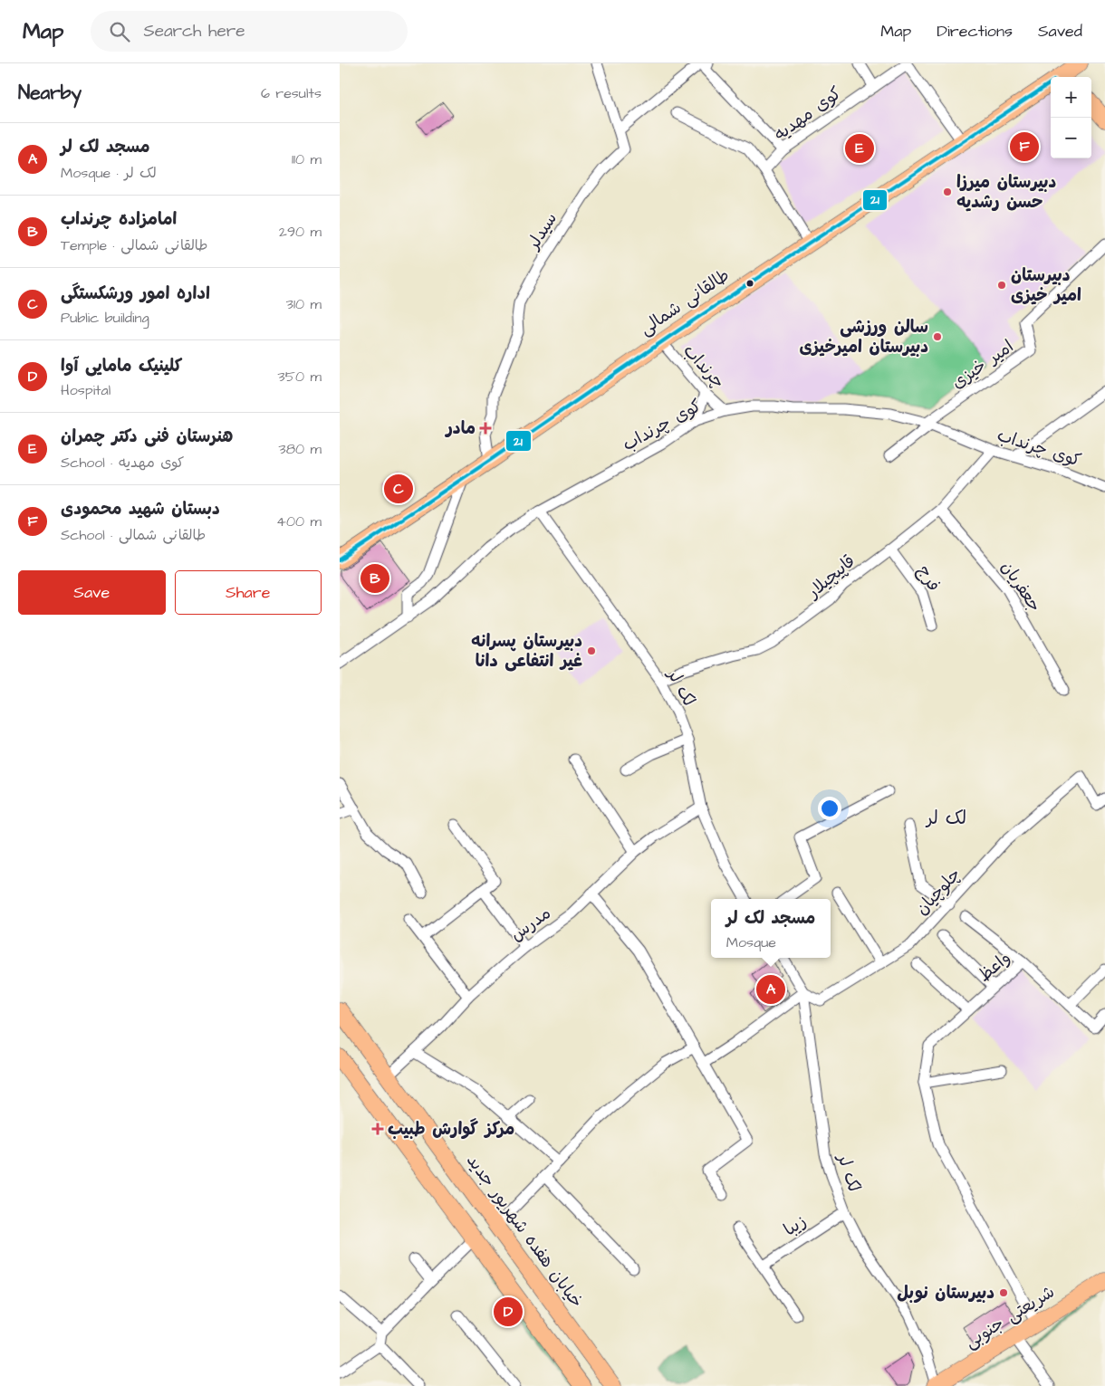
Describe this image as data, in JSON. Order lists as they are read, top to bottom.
{
  "streets": {
    "main road": ["طالقانی شمالی", "خیابان هفده شهریور جدید", "شریعتی جنوبی"],
    "street": [
      "کوی ‌‌‌مهدیه",
      "سیدلر",
      "امیر خیزی",
      "چرنداب",
      "کوی چرنداب",
      "قاپیچیلار",
      "فرج",
      "جعفریان",
      "لک لر",
      "چلوچیان",
      "مدرس",
      "واعظ",
      "زیبا"
    ]
  },
  "crossings": [
    ["کوی ‌‌‌مهدیه", "طالقانی شمالی"],
    ["سیدلر", "طالقانی شمالی"],
    ["طالقانی شمالی", "چرنداب"],
    ["امیر خیزی", "کوی چرنداب"],
    ["چرنداب", "کوی چرنداب"],
    ["کوی چرنداب", "قاپیچیلار"],
    ["کوی چرنداب", "لک لر"],
    ["قاپیچیلار", "فرج"],
    ["قاپیچیلار", "جعفریان"],
    ["قاپیچیلار", "لک لر"],
    ["لک لر", "چلوچیان"],
    ["لک لر", "مدرس"],
    ["لک لر", "زیبا"],
    ["لک لر", "شریعتی جنوبی"],
    ["مدرس", "خیابان هفده شهریور جدید"],
    ["واعظ", "شریعتی جنوبی"]
  ],
  "districts": ["لک لر"],
  "places": {
    "other": [
      "دبیرستان میرزا حسن رشدیه",
      "دبیرستان امیر خیزی",
      "سالن ورزشی دبیرستان امیرخیزی",
      "دبیرستان پسرانه غیر انتفاعی دانا",
      "دبیرستان نوبل"
    ],
    "health": ["مادر", "مرکز گوارش طبیب"]
  },
  "lines": ["transit line 21"],
  "page": {
    "header": "Map",
    "search": "Search here",
    "nav": ["Map", "Directions", "Saved"],
    "heading": ["Nearby", "6 results"],
    "map_buttons": ["+", "−"],
    "list": [
      {
        "mark": "A",
        "name": "مسجد لک لر",
        "note": "Mosque · لک لر",
        "value": "110 m"
      },
      {
        "mark": "B",
        "name": "امامزاده چرنداب",
        "note": "Temple · طالقانی شمالی",
        "value": "290 m"
      },
      {
        "mark": "C",
        "name": "اداره امور ورشکستگی",
        "note": "Public building",
        "value": "310 m"
      },
      {
        "mark": "D",
        "name": "کلینیک مامایی آوا",
        "note": "Hospital",
        "value": "350 m"
      },
      {
        "mark": "E",
        "name": "هنرستان فنی دکتر چمران",
        "note": "School · کوی ‌‌‌مهدیه",
        "value": "380 m"
      },
      {
        "mark": "F",
        "name": "دبستان شهید محمودی",
        "note": "School · طالقانی شمالی",
        "value": "400 m"
      }
    ],
    "pins": [
      "F",
      "E",
      "C",
      "B",
      "A",
      "D"
    ],
    "buttons": ["Save", "Share"],
    "popup": ["مسجد لک لر", "Mosque"]
  }
}
